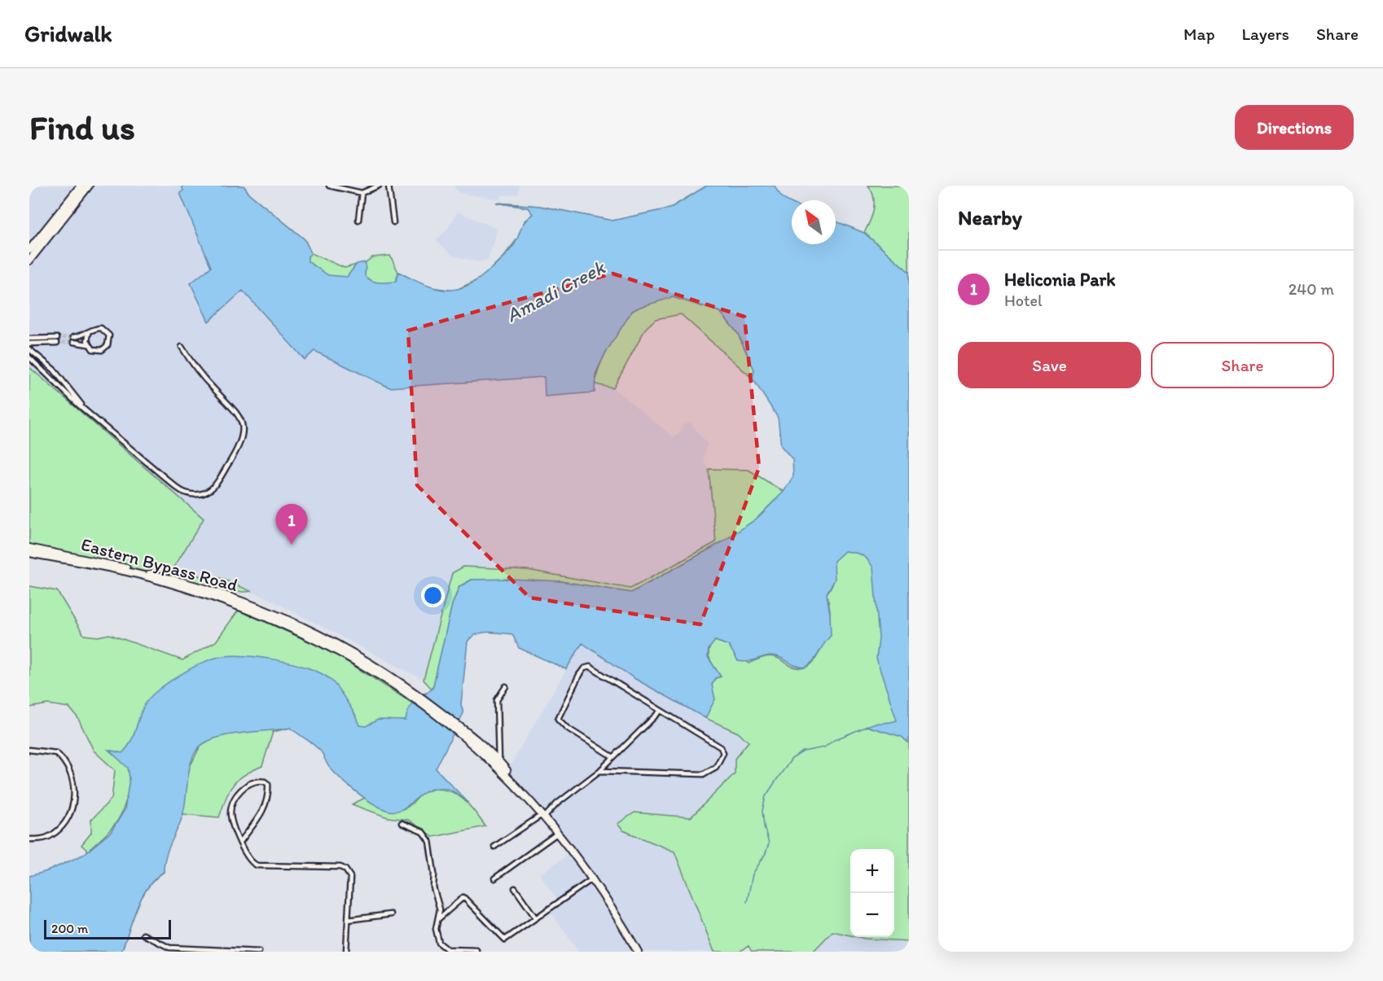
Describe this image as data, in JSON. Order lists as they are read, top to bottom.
{
  "streets": {
    "main road": ["Eastern Bypass Road"]
  },
  "water": ["Amadi Creek"],
  "scale_bar": "200 m",
  "north": "top left",
  "page": {
    "header": "Gridwalk",
    "nav": ["Map", "Layers", "Share"],
    "buttons": [
      "Directions",
      ["Save", "Share"]
    ],
    "title": "Find us",
    "heading": "Nearby",
    "list": [
      {
        "mark": "1",
        "name": "Heliconia Park",
        "note": "Hotel",
        "value": "240 m"
      }
    ],
    "pins": "1",
    "map_buttons": ["+", "−"],
    "scale": "200 m"
  }
}
